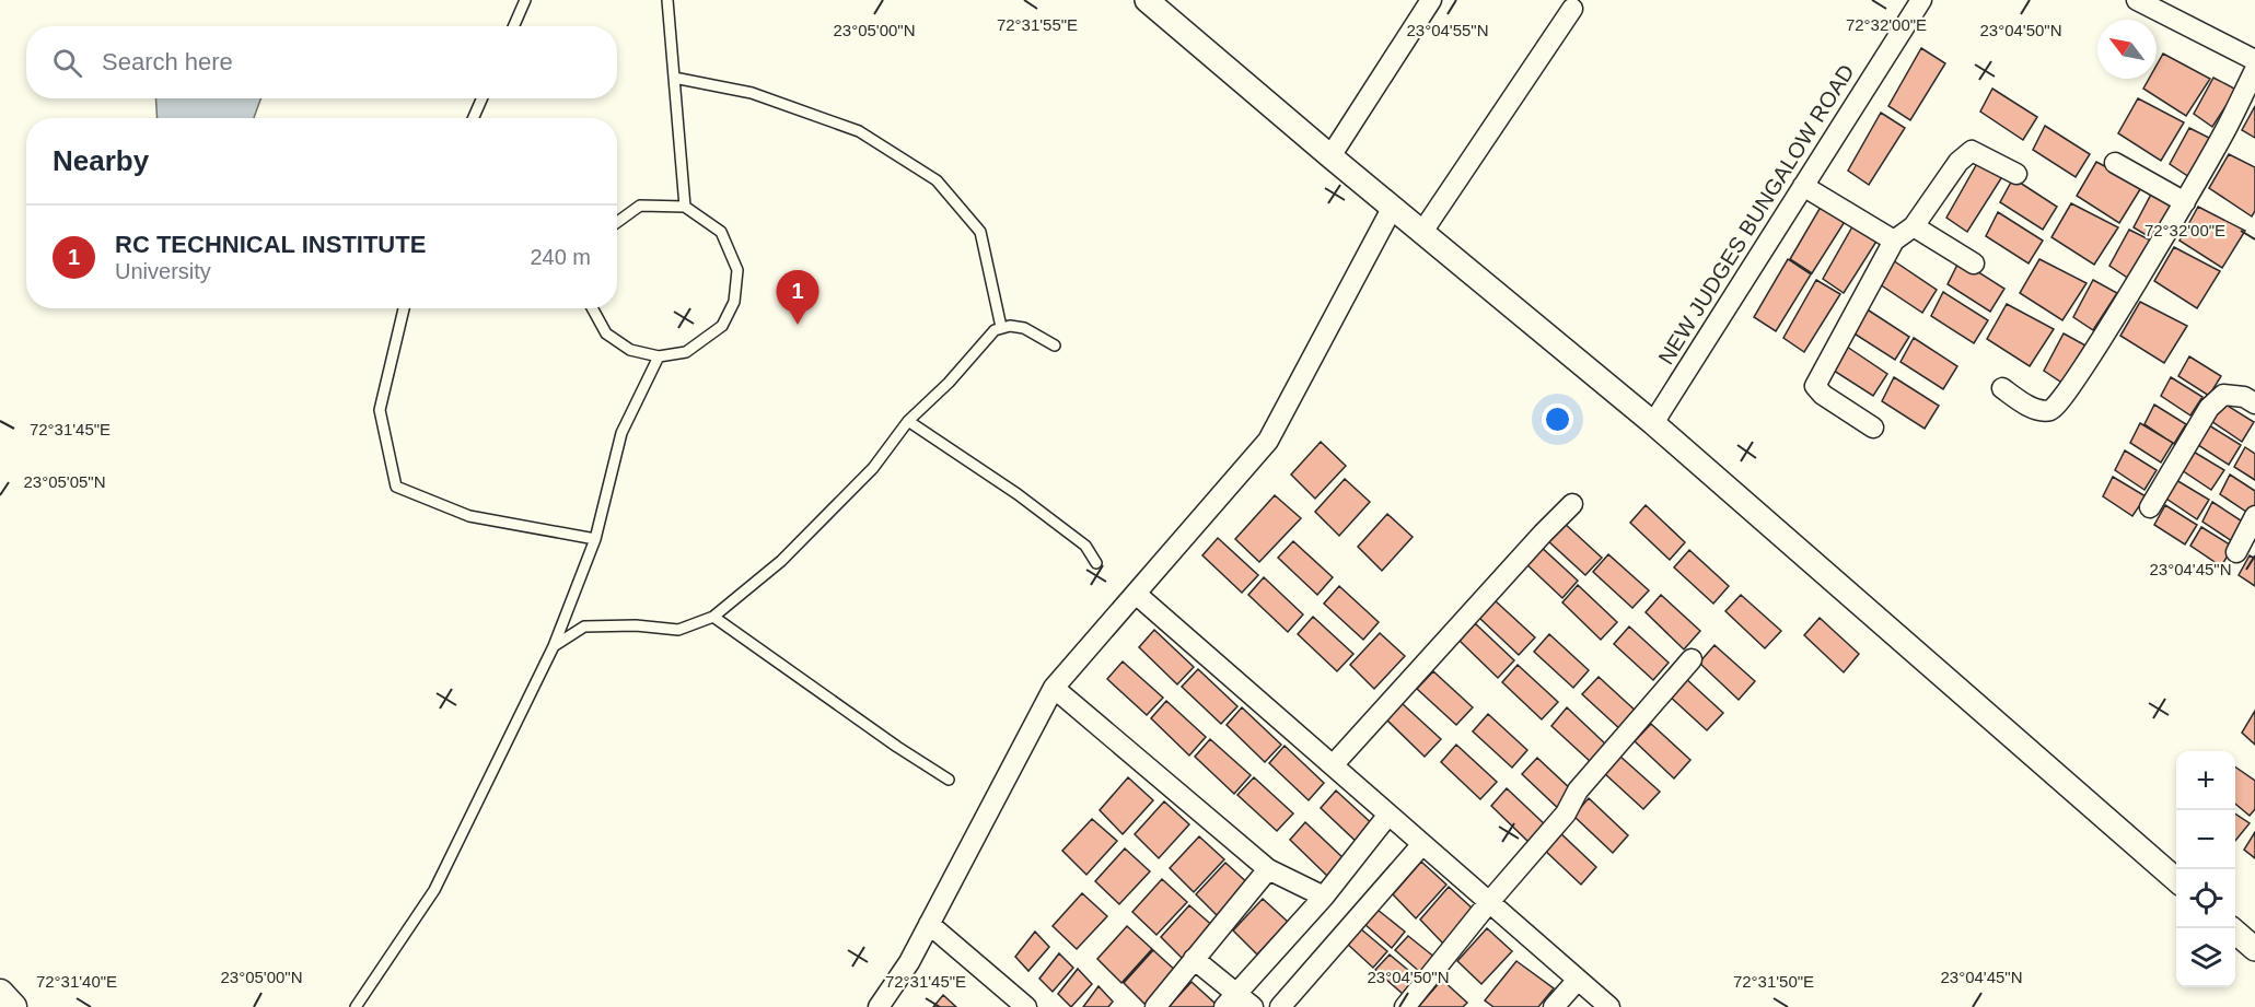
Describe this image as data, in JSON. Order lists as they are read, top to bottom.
{
  "streets": {
    "street": ["NEW JUDGES BUNGALOW ROAD"]
  },
  "north": "top left",
  "page": {
    "search": "Search here",
    "heading": "Nearby",
    "list": [
      {
        "mark": "1",
        "name": "RC TECHNICAL INSTITUTE",
        "note": "University",
        "value": "240 m"
      }
    ],
    "pins": "1",
    "map_buttons": ["+", "−"]
  },
  "coordinates": [
    "72°31'55\"E",
    "72°32'00\"E",
    "23°05'00\"N",
    "23°04'55\"N",
    "23°04'50\"N",
    "72°31'45\"E",
    "23°05'05\"N",
    "23°04'45\"N",
    "72°31'40\"E",
    "72°31'50\"E"
  ]
}
